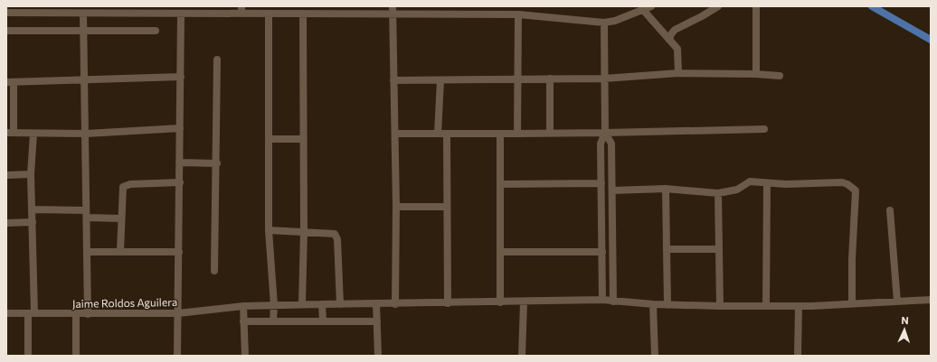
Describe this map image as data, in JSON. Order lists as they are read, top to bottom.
{
  "streets": {
    "street": ["Jaime Roldos Aguilera"]
  },
  "north": "top"
}
